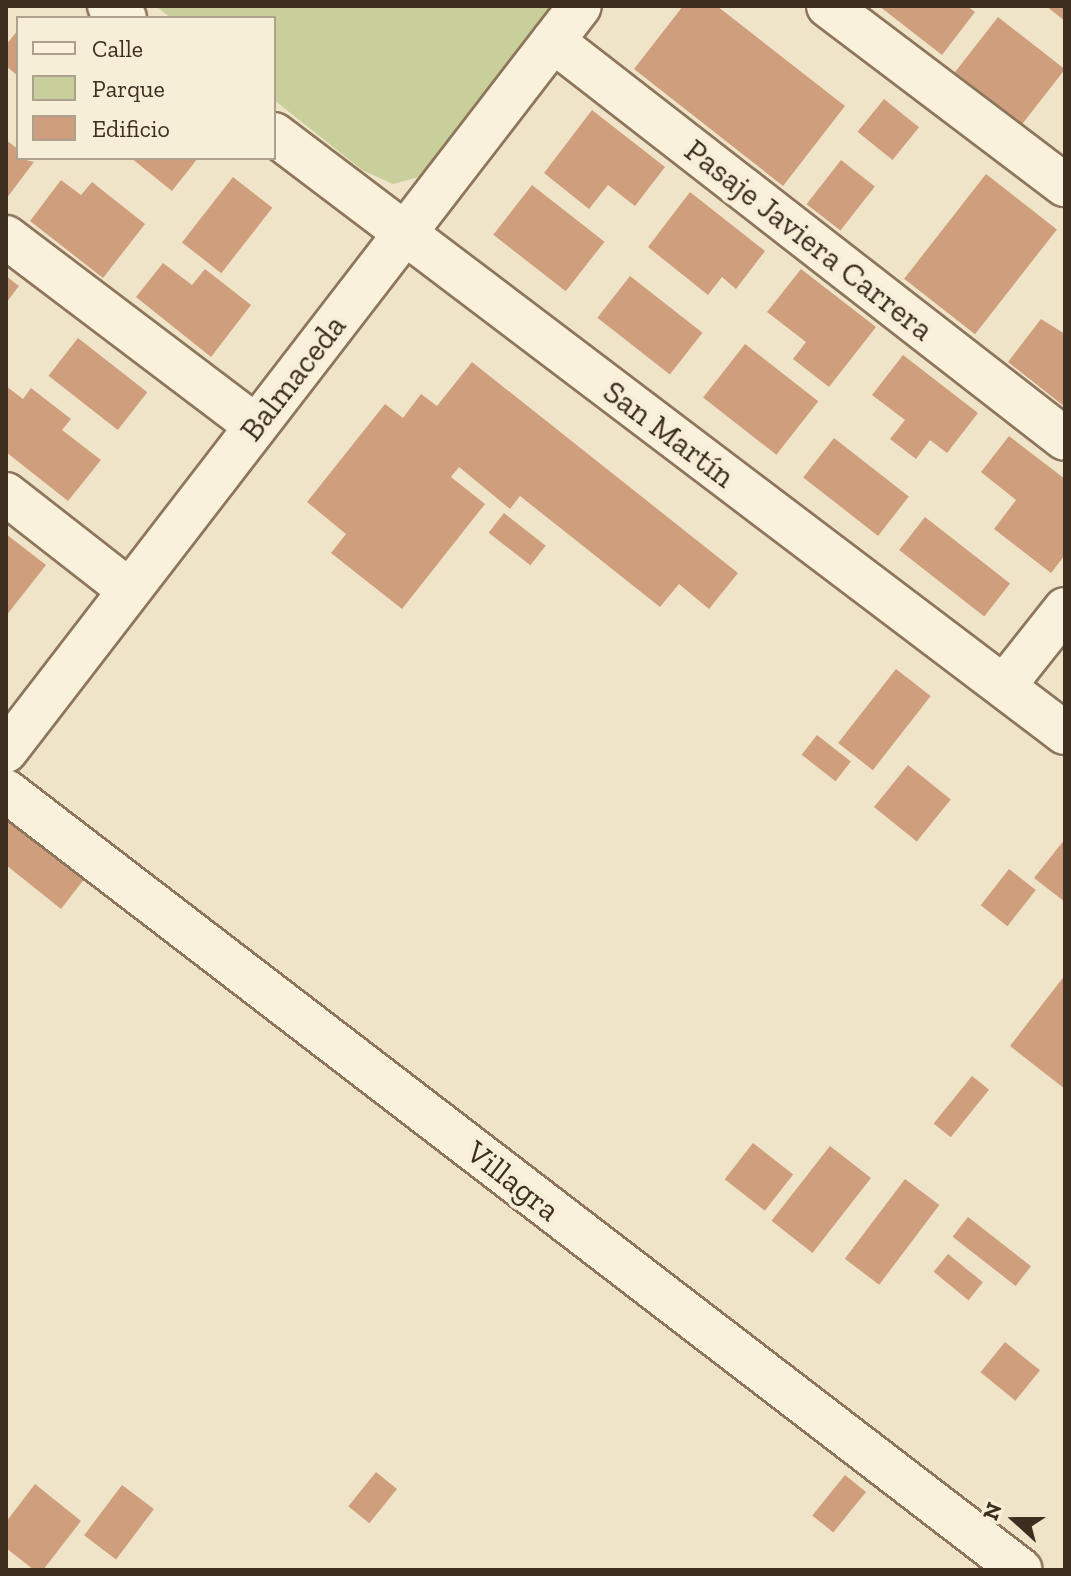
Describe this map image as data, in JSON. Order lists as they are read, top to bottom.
{
  "streets": {
    "street": [
      "Pasaje Javiera Carrera",
      "Balmaceda",
      "San Martín",
      "Villagra"
    ]
  },
  "crossings": [
    ["Pasaje Javiera Carrera", "Balmaceda"],
    ["Balmaceda", "San Martín"]
  ],
  "legend": ["Calle", "Parque", "Edificio"],
  "north": "left"
}
